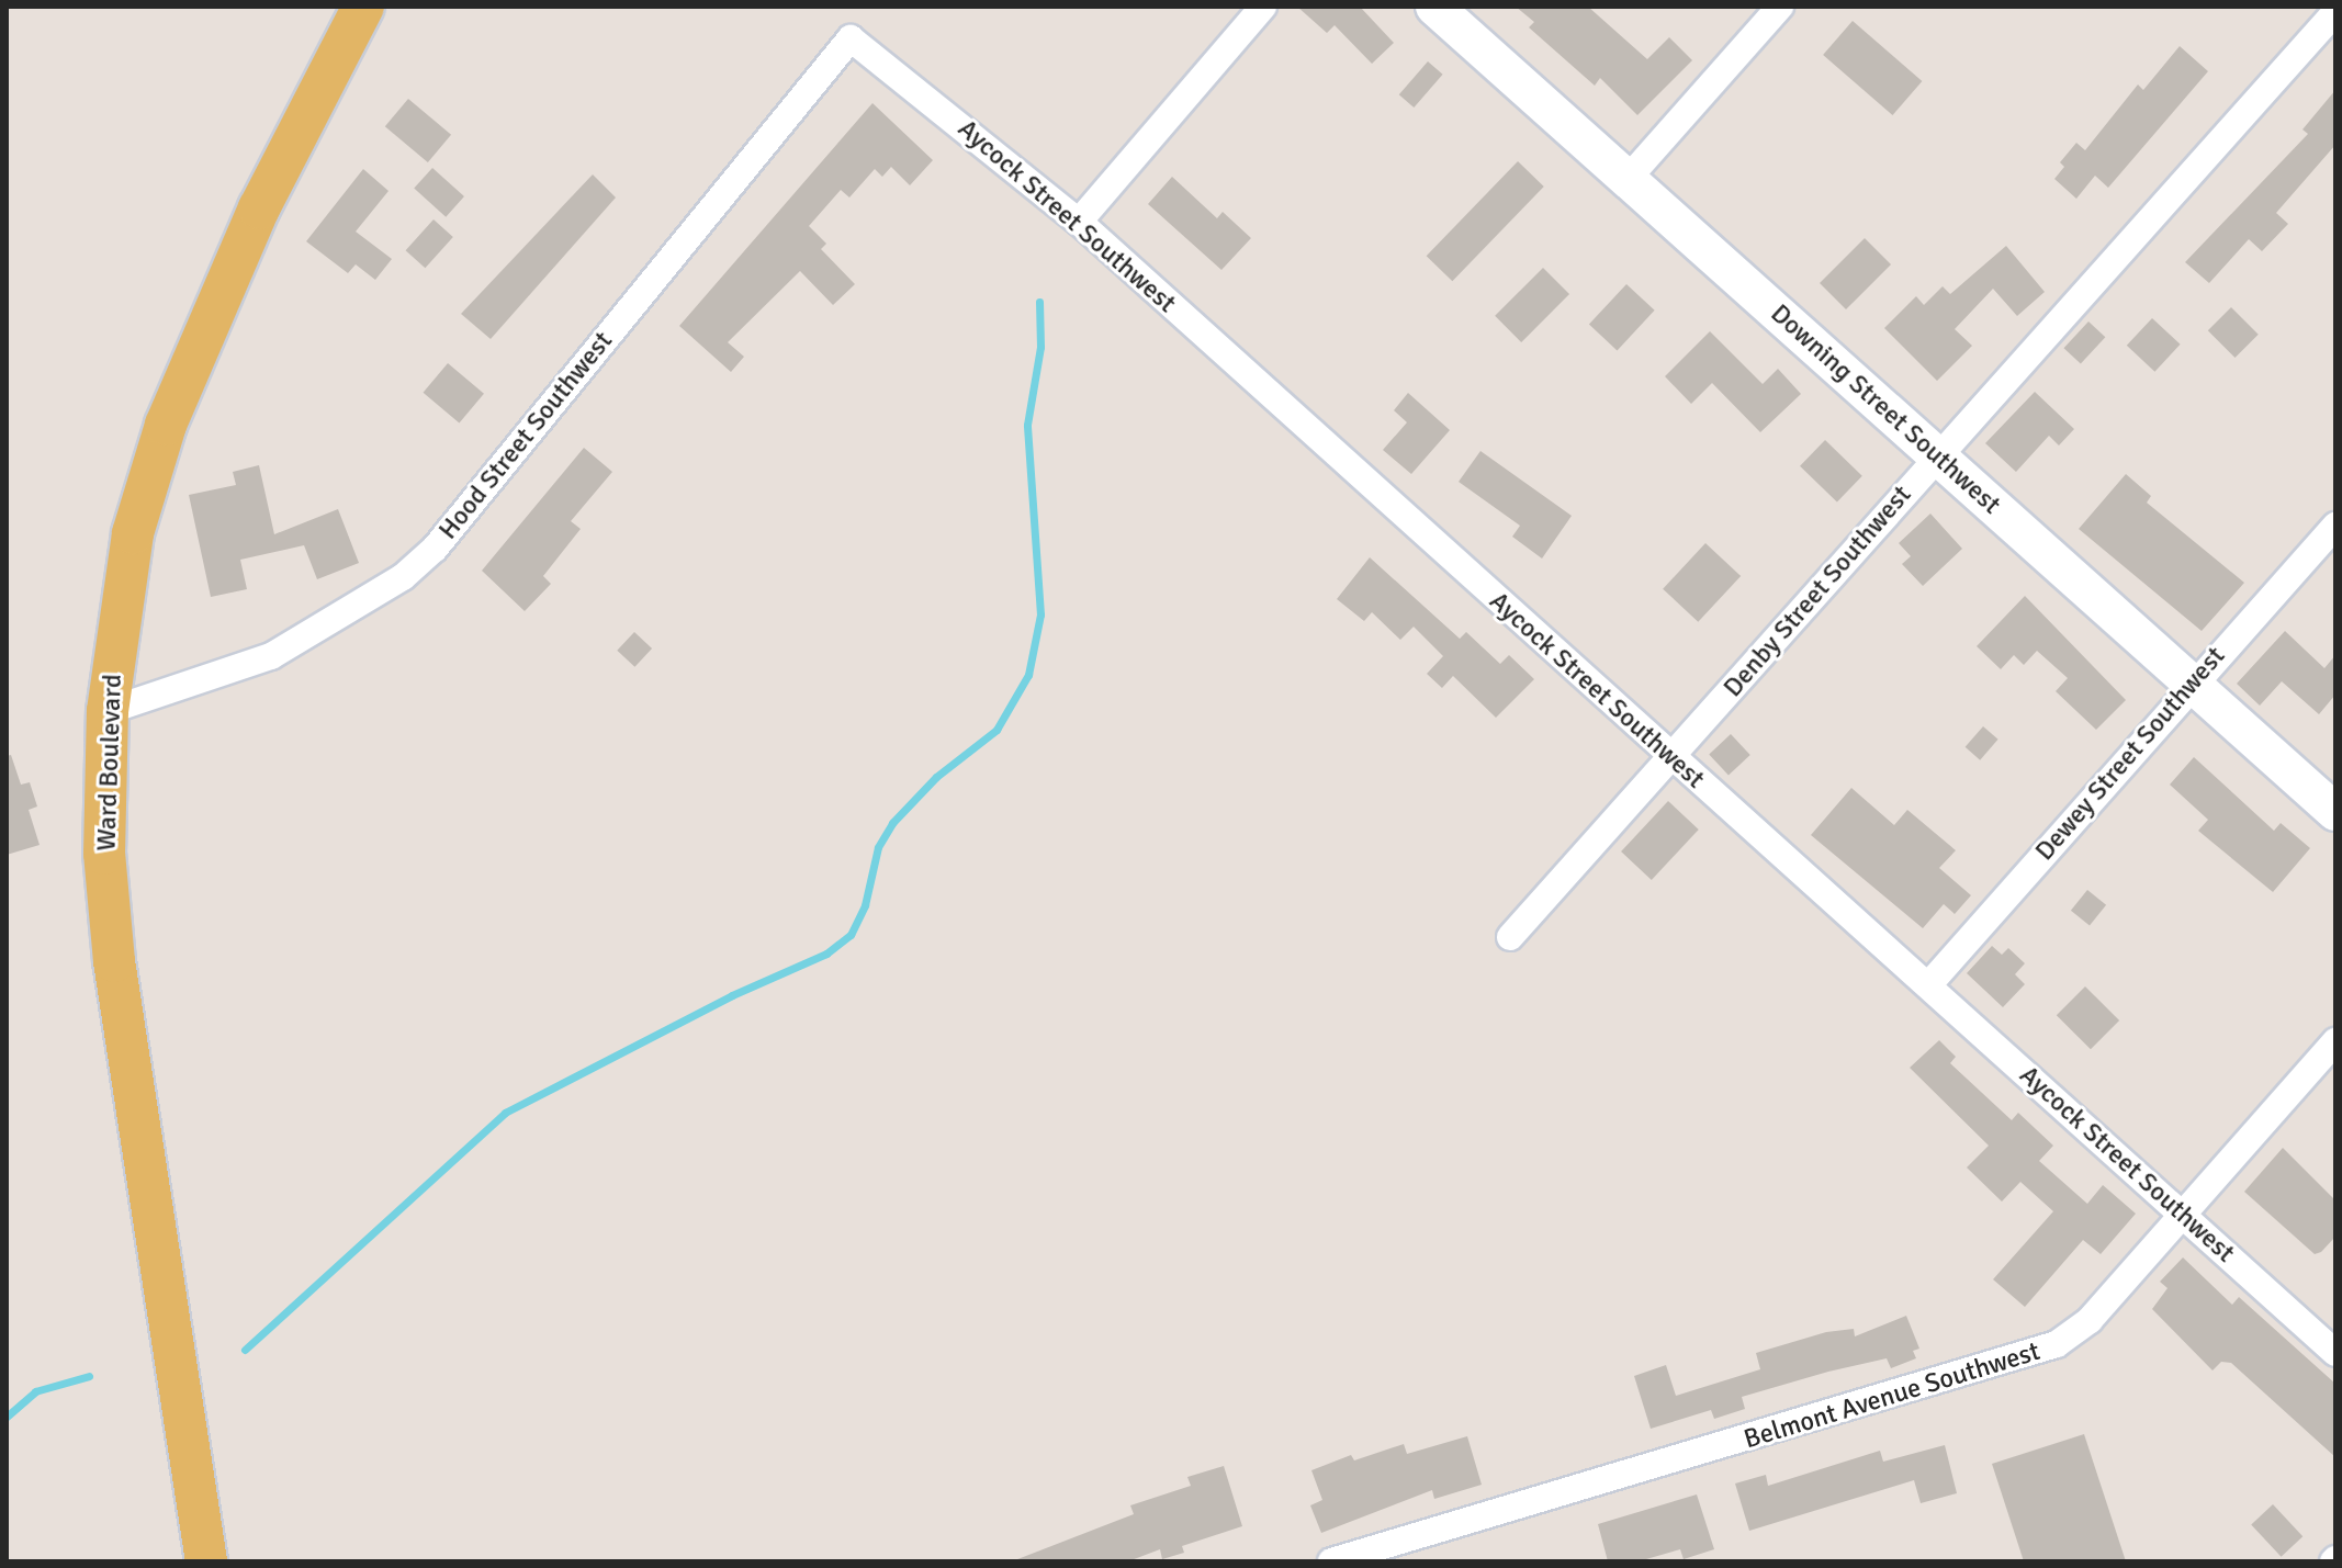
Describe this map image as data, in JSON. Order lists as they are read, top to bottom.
{
  "streets": {
    "main road": ["Ward Boulevard"],
    "street": [
      "Aycock Street Southwest",
      "Downing Street Southwest",
      "Hood Street Southwest",
      "Denby Street Southwest",
      "Dewey Street Southwest",
      "Belmont Avenue Southwest"
    ]
  },
  "crossings": [
    ["Aycock Street Southwest", "Hood Street Southwest"],
    ["Aycock Street Southwest", "Denby Street Southwest"],
    ["Aycock Street Southwest", "Dewey Street Southwest"],
    ["Aycock Street Southwest", "Belmont Avenue Southwest"],
    ["Downing Street Southwest", "Denby Street Southwest"],
    ["Downing Street Southwest", "Dewey Street Southwest"],
    ["Hood Street Southwest", "Ward Boulevard"]
  ]
}
